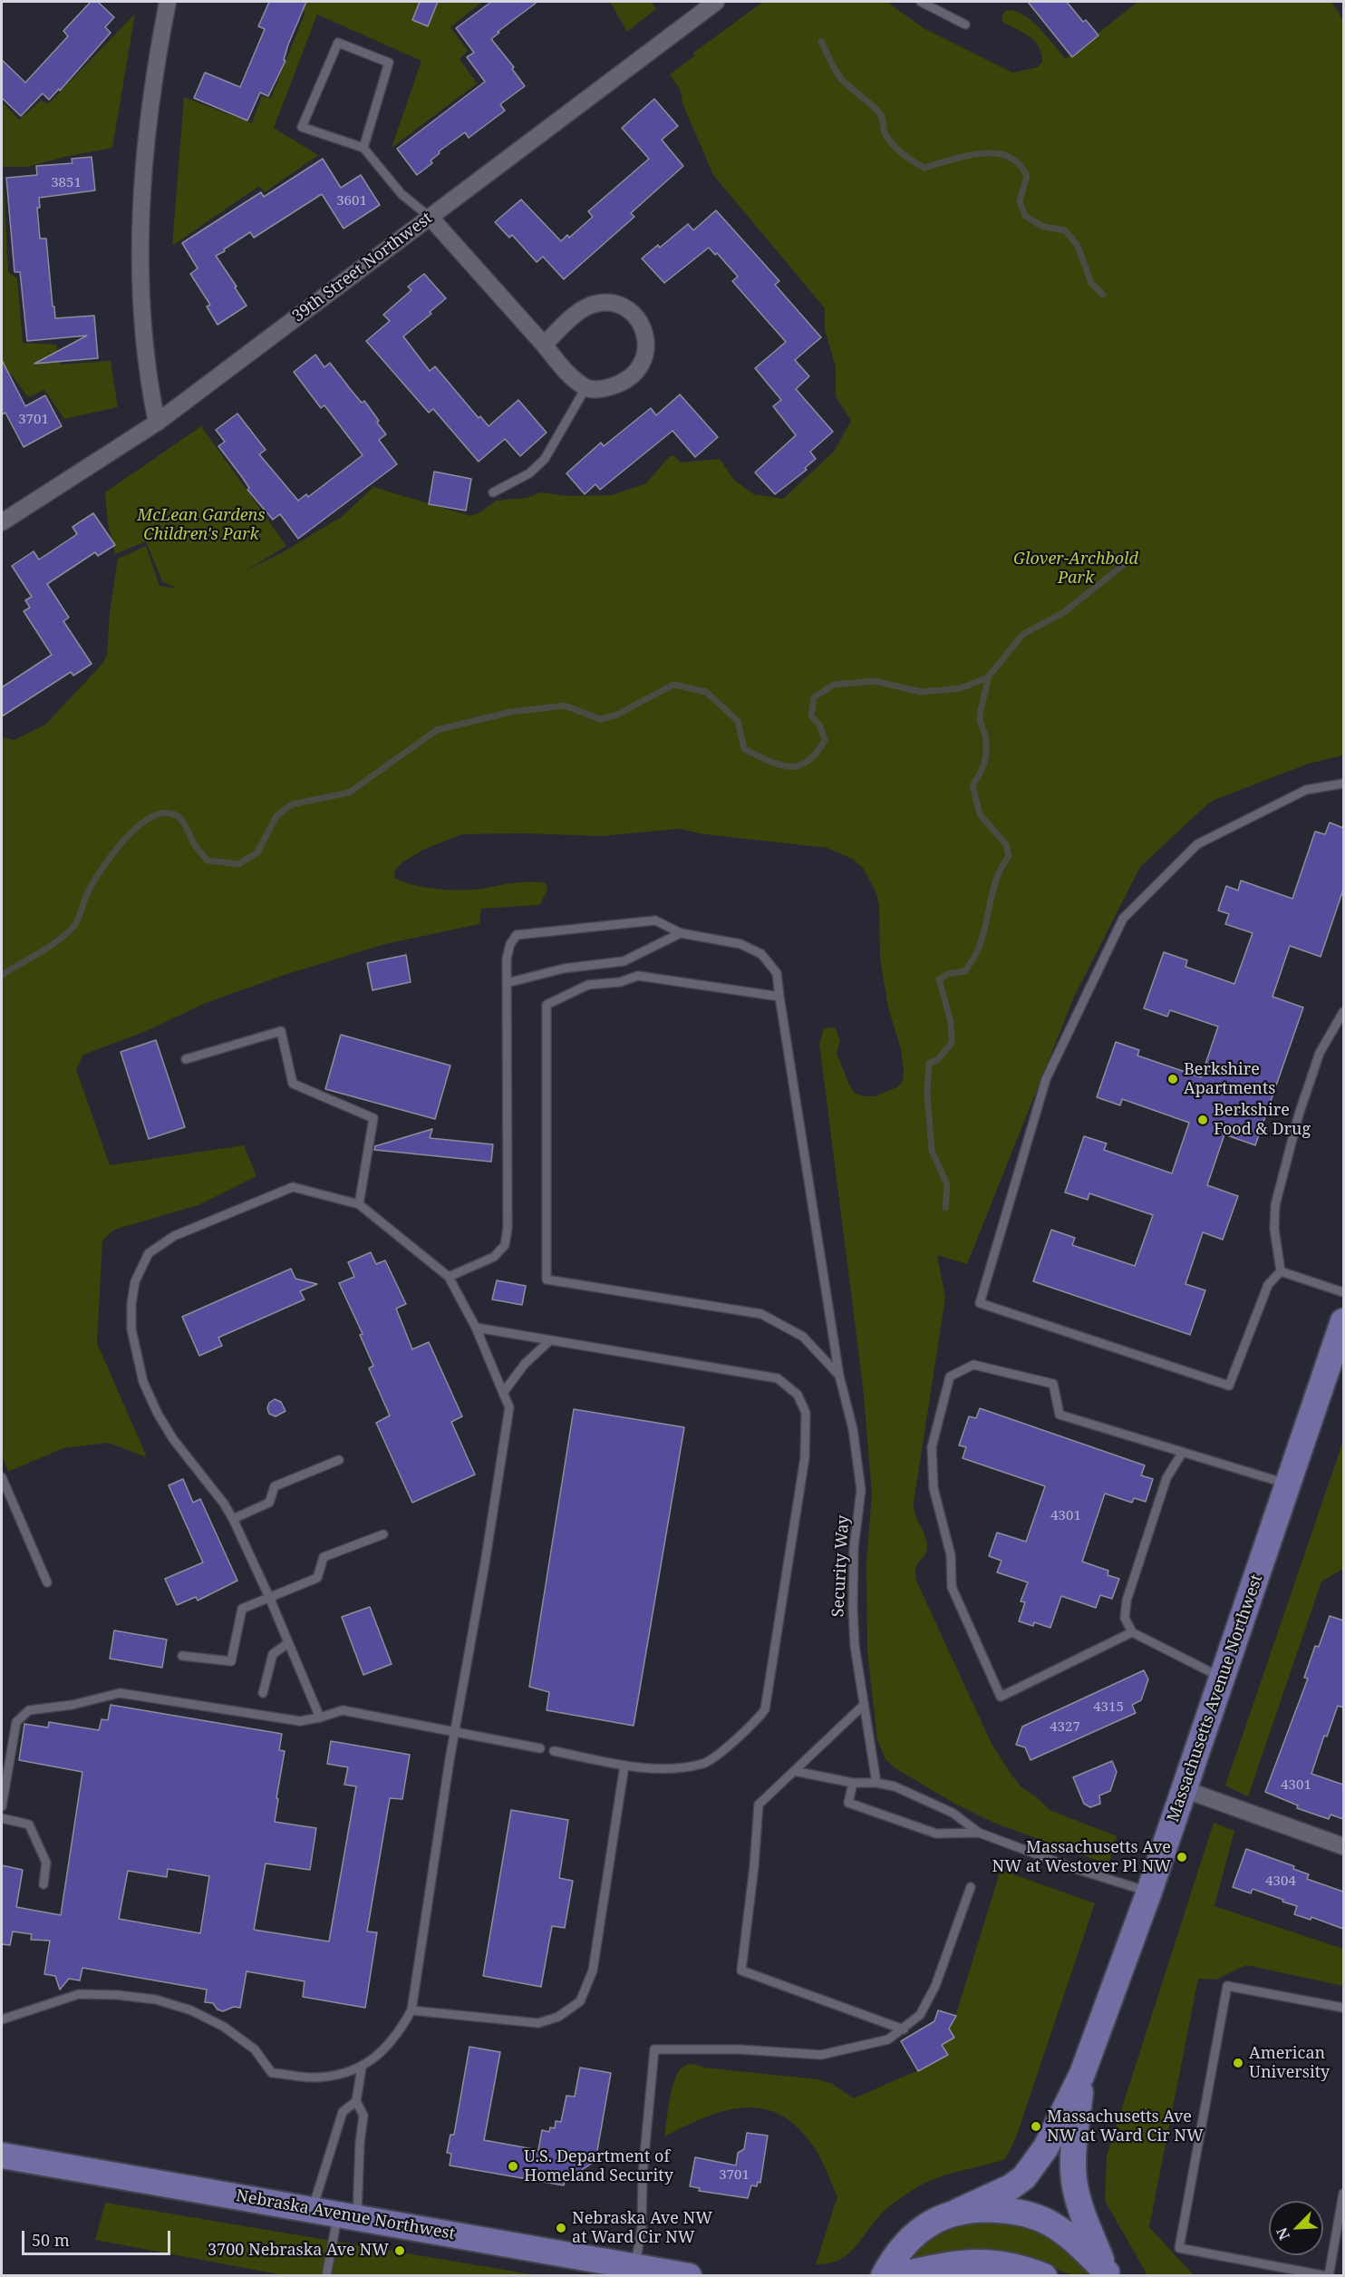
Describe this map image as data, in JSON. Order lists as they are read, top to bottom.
{
  "streets": {
    "main road": ["Massachusetts Avenue Northwest", "Nebraska Avenue Northwest"],
    "street": ["39th Street Northwest"],
    "lane": ["Security Way"]
  },
  "parks": ["McLean Gardens Children's Park", "Glover-Archbold Park"],
  "places": [
    "Berkshire Apartments",
    "Berkshire Food & Drug",
    "Massachusetts Ave NW at Westover Pl NW",
    "American University",
    "Massachusetts Ave NW at Ward Cir NW",
    "U.S. Department of Homeland Security",
    "Nebraska Ave NW at Ward Cir NW",
    "3700 Nebraska Ave NW"
  ],
  "house_numbers": [
    "3851",
    "3601",
    "3701",
    "4301",
    "4315",
    "4327",
    "4301",
    "4304",
    "3701"
  ],
  "scale_bar": "50 m",
  "north": "bottom left"
}
